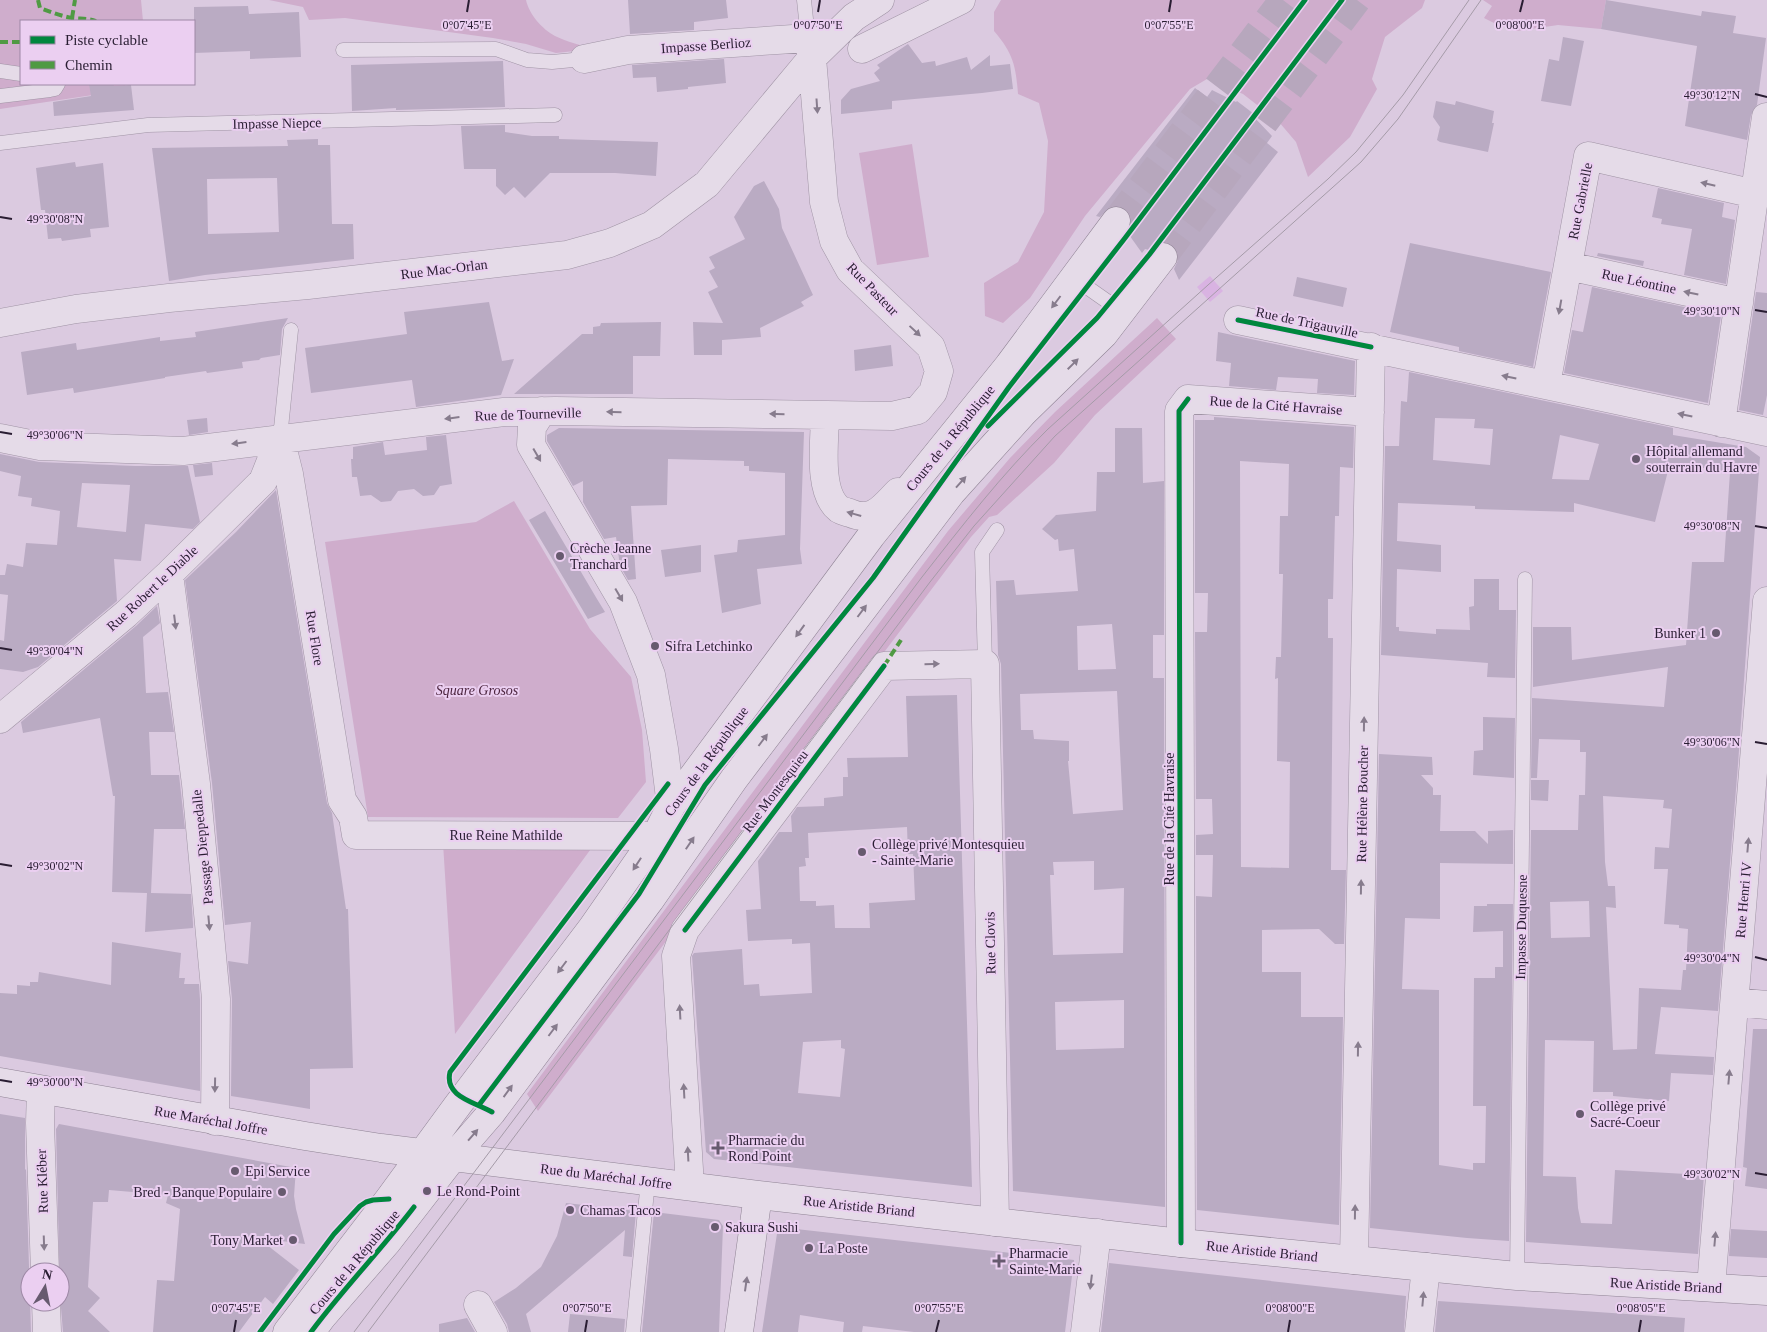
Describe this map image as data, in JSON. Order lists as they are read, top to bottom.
{
  "streets": {
    "street": [
      "Impasse Berlioz",
      "Rue Gabrielle",
      "Rue Mac-Orlan",
      "Rue Léontine",
      "Rue Pasteur",
      "Rue de Trigauville",
      "Rue de la Cité Havraise",
      "Rue de Tourneville",
      "Cours de la République",
      "Rue Robert le Diable",
      "Rue Flore",
      "Rue Montesquieu",
      "Rue Hélène Boucher",
      "Rue Reine Mathilde",
      "Passage Dieppedalle",
      "Rue Henri IV",
      "Rue Clovis",
      "Rue Maréchal Joffre",
      "Rue du Maréchal Joffre",
      "Rue Kléber",
      "Rue Aristide Briand"
    ],
    "lane": ["Impasse Niepce", "Impasse Duquesne"]
  },
  "crossings": [
    ["Impasse Berlioz", "Rue Mac-Orlan"],
    ["Impasse Berlioz", "Rue Pasteur"],
    ["Rue Gabrielle", "Rue Léontine"],
    ["Rue Gabrielle", "Rue de Trigauville"],
    ["Rue Mac-Orlan", "Rue Pasteur"],
    ["Rue Pasteur", "Rue de Tourneville"],
    ["Rue de Trigauville", "Rue Hélène Boucher"],
    ["Rue de la Cité Havraise", "Rue Hélène Boucher"],
    ["Rue de la Cité Havraise", "Rue Aristide Briand"],
    ["Rue de Tourneville", "Rue Robert le Diable"],
    ["Rue de Tourneville", "Rue Flore"],
    ["Cours de la République", "Rue Reine Mathilde"],
    ["Cours de la République", "Rue Maréchal Joffre"],
    ["Cours de la République", "Rue du Maréchal Joffre"],
    ["Rue Robert le Diable", "Rue Flore"],
    ["Rue Robert le Diable", "Passage Dieppedalle"],
    ["Rue Flore", "Rue Reine Mathilde"],
    ["Rue Montesquieu", "Rue Clovis"],
    ["Rue Montesquieu", "Rue du Maréchal Joffre"],
    ["Rue Hélène Boucher", "Rue Aristide Briand"],
    ["Passage Dieppedalle", "Rue Maréchal Joffre"],
    ["Rue Henri IV", "Rue Aristide Briand"],
    ["Impasse Duquesne", "Rue Aristide Briand"],
    ["Rue Clovis", "Rue Aristide Briand"],
    ["Rue Maréchal Joffre", "Rue du Maréchal Joffre"],
    ["Rue Maréchal Joffre", "Rue Kléber"],
    ["Rue du Maréchal Joffre", "Rue Aristide Briand"]
  ],
  "one_way": [
    "Rue Léontine",
    "Rue de Trigauville",
    "Rue de Tourneville",
    "Rue Montesquieu",
    "Rue Hélène Boucher",
    "Passage Dieppedalle",
    "Rue Henri IV",
    "Rue Kléber"
  ],
  "parks": ["Square Grosos"],
  "places": {
    "other": [
      "Hôpital allemand souterrain du Havre",
      "Crèche Jeanne Tranchard",
      "Bunker 1",
      "Sifra Letchinko",
      "Collège privé Montesquieu - Sainte-Marie",
      "Collège privé Sacré-Coeur",
      "Epi Service",
      "Le Rond-Point",
      "Bred - Banque Populaire",
      "Chamas Tacos",
      "Sakura Sushi",
      "Tony Market",
      "La Poste"
    ],
    "health": ["Pharmacie du Rond Point", "Pharmacie Sainte-Marie"]
  },
  "legend": ["Piste cyclable", "Chemin"],
  "north": "top",
  "coordinates": [
    "0°07'45\"E",
    "0°07'50\"E",
    "0°07'55\"E",
    "0°08'00\"E",
    "49°30'12\"N",
    "49°30'08\"N",
    "49°30'10\"N",
    "49°30'06\"N",
    "49°30'04\"N",
    "49°30'02\"N",
    "49°30'00\"N",
    "0°08'05\"E"
  ]
}
